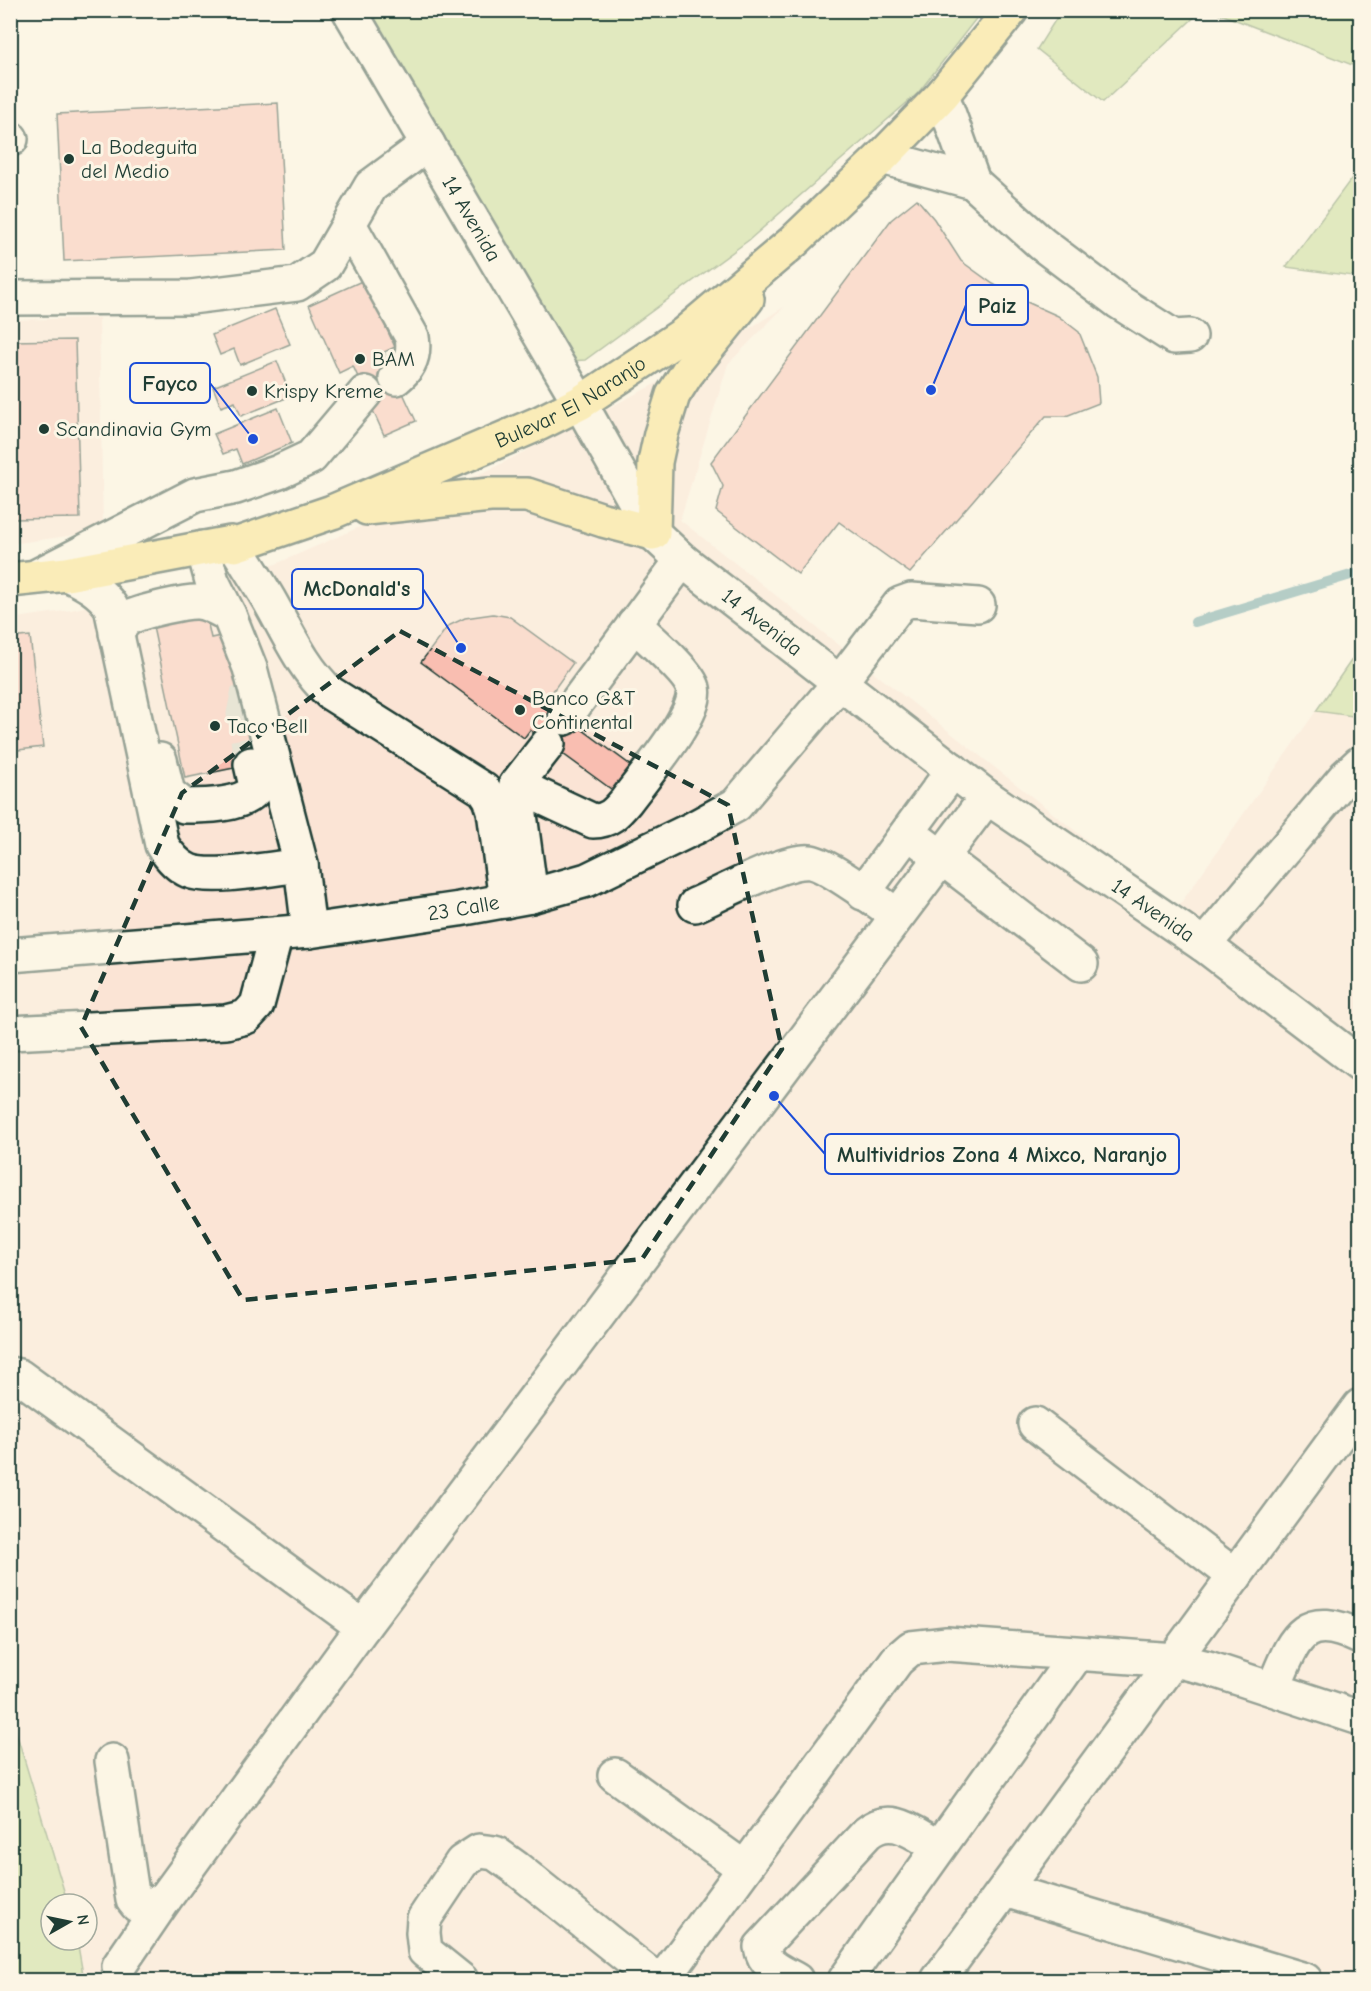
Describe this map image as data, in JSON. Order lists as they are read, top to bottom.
{
  "streets": {
    "main road": ["Bulevar El Naranjo"],
    "street": ["14 Avenida", "23 Calle"]
  },
  "crossings": [
    ["14 Avenida", "Bulevar El Naranjo"],
    ["14 Avenida", "23 Calle"]
  ],
  "places": [
    "La Bodeguita del Medio",
    "BAM",
    "Paiz",
    "Krispy Kreme",
    "Scandinavia Gym",
    "Fayco",
    "McDonald's",
    "Banco G&T Continental",
    "Taco Bell",
    "Multividrios Zona 4 Mixco, Naranjo"
  ],
  "north": "right"
}
